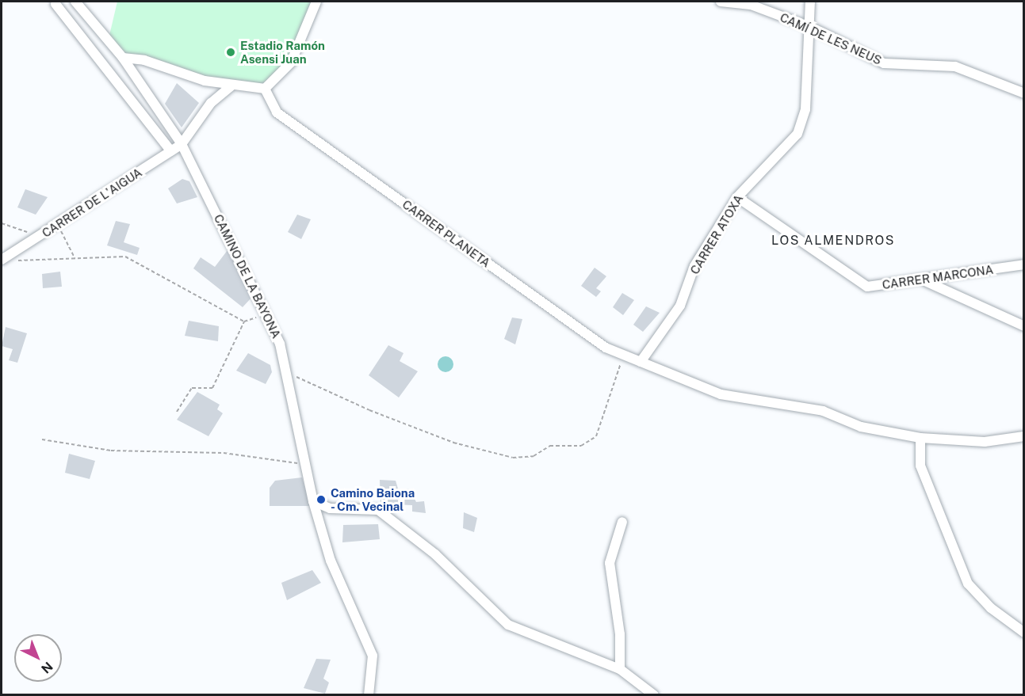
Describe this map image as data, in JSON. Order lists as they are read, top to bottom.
{
  "streets": {
    "street": [
      "CAMÍ DE LES NEUS",
      "CARRER DE L'AIGUA",
      "CARRER PLANETA",
      "CARRER ATOXA",
      "CAMINO DE LA BAYONA",
      "CARRER MARCONA"
    ]
  },
  "crossings": [
    ["CAMÍ DE LES NEUS", "CARRER ATOXA"],
    ["CARRER DE L'AIGUA", "CAMINO DE LA BAYONA"],
    ["CARRER PLANETA", "CARRER ATOXA"],
    ["CARRER ATOXA", "CARRER MARCONA"]
  ],
  "districts": ["LOS ALMENDROS"],
  "places": ["Estadio Ramón Asensi Juan", "Camino Baiona - Cm. Vecinal"],
  "north": "bottom right"
}
